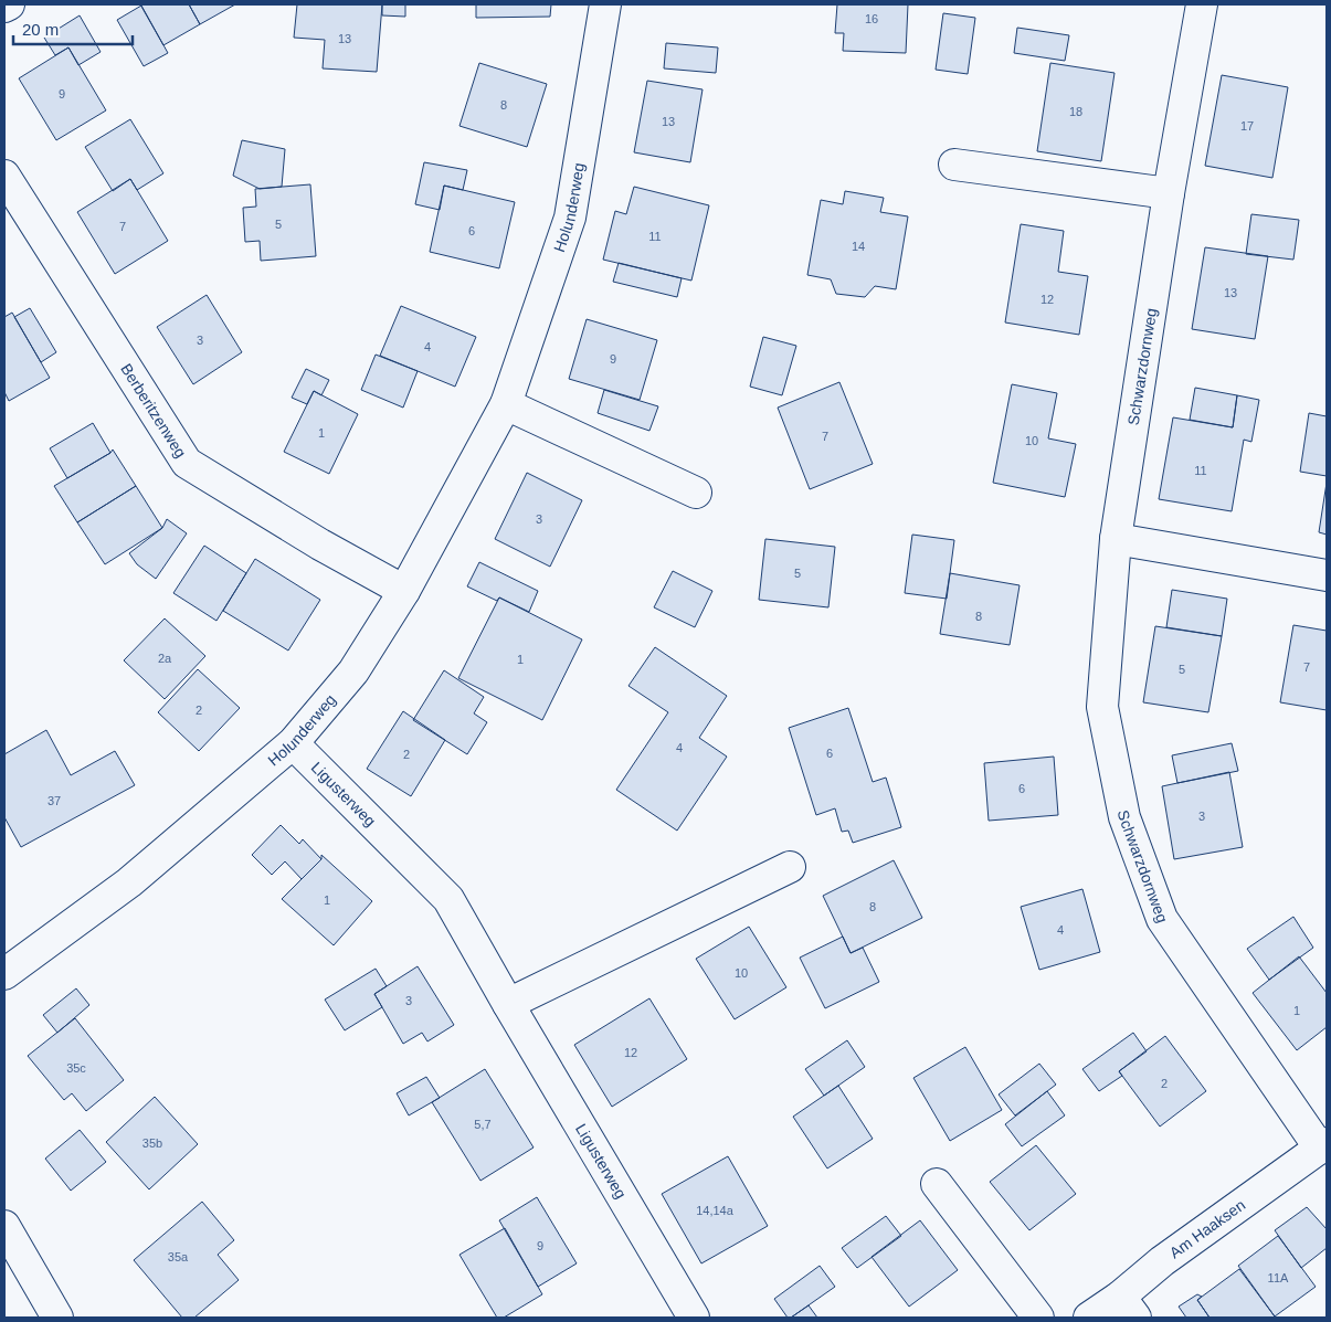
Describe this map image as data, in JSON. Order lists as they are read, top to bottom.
{
  "streets": {
    "street": [
      "Holunderweg",
      "Schwarzdornweg",
      "Berberitzenweg",
      "Ligusterweg",
      "Am Haaksen"
    ]
  },
  "crossings": [
    ["Holunderweg", "Berberitzenweg"],
    ["Holunderweg", "Ligusterweg"],
    ["Schwarzdornweg", "Am Haaksen"]
  ],
  "house_numbers": [
    "16",
    "13",
    "9",
    "8",
    "18",
    "13",
    "17",
    "5",
    "7",
    "6",
    "11",
    "14",
    "13",
    "12",
    "3",
    "4",
    "9",
    "1",
    "7",
    "10",
    "11",
    "3",
    "5",
    "8",
    "2a",
    "1",
    "7",
    "5",
    "2",
    "4",
    "6",
    "2",
    "6",
    "37",
    "3",
    "1",
    "8",
    "4",
    "10",
    "3",
    "1",
    "12",
    "35c",
    "2",
    "5,7",
    "35b",
    "14,14a",
    "9",
    "35a",
    "11A"
  ],
  "scale_bar": "20 m"
}
